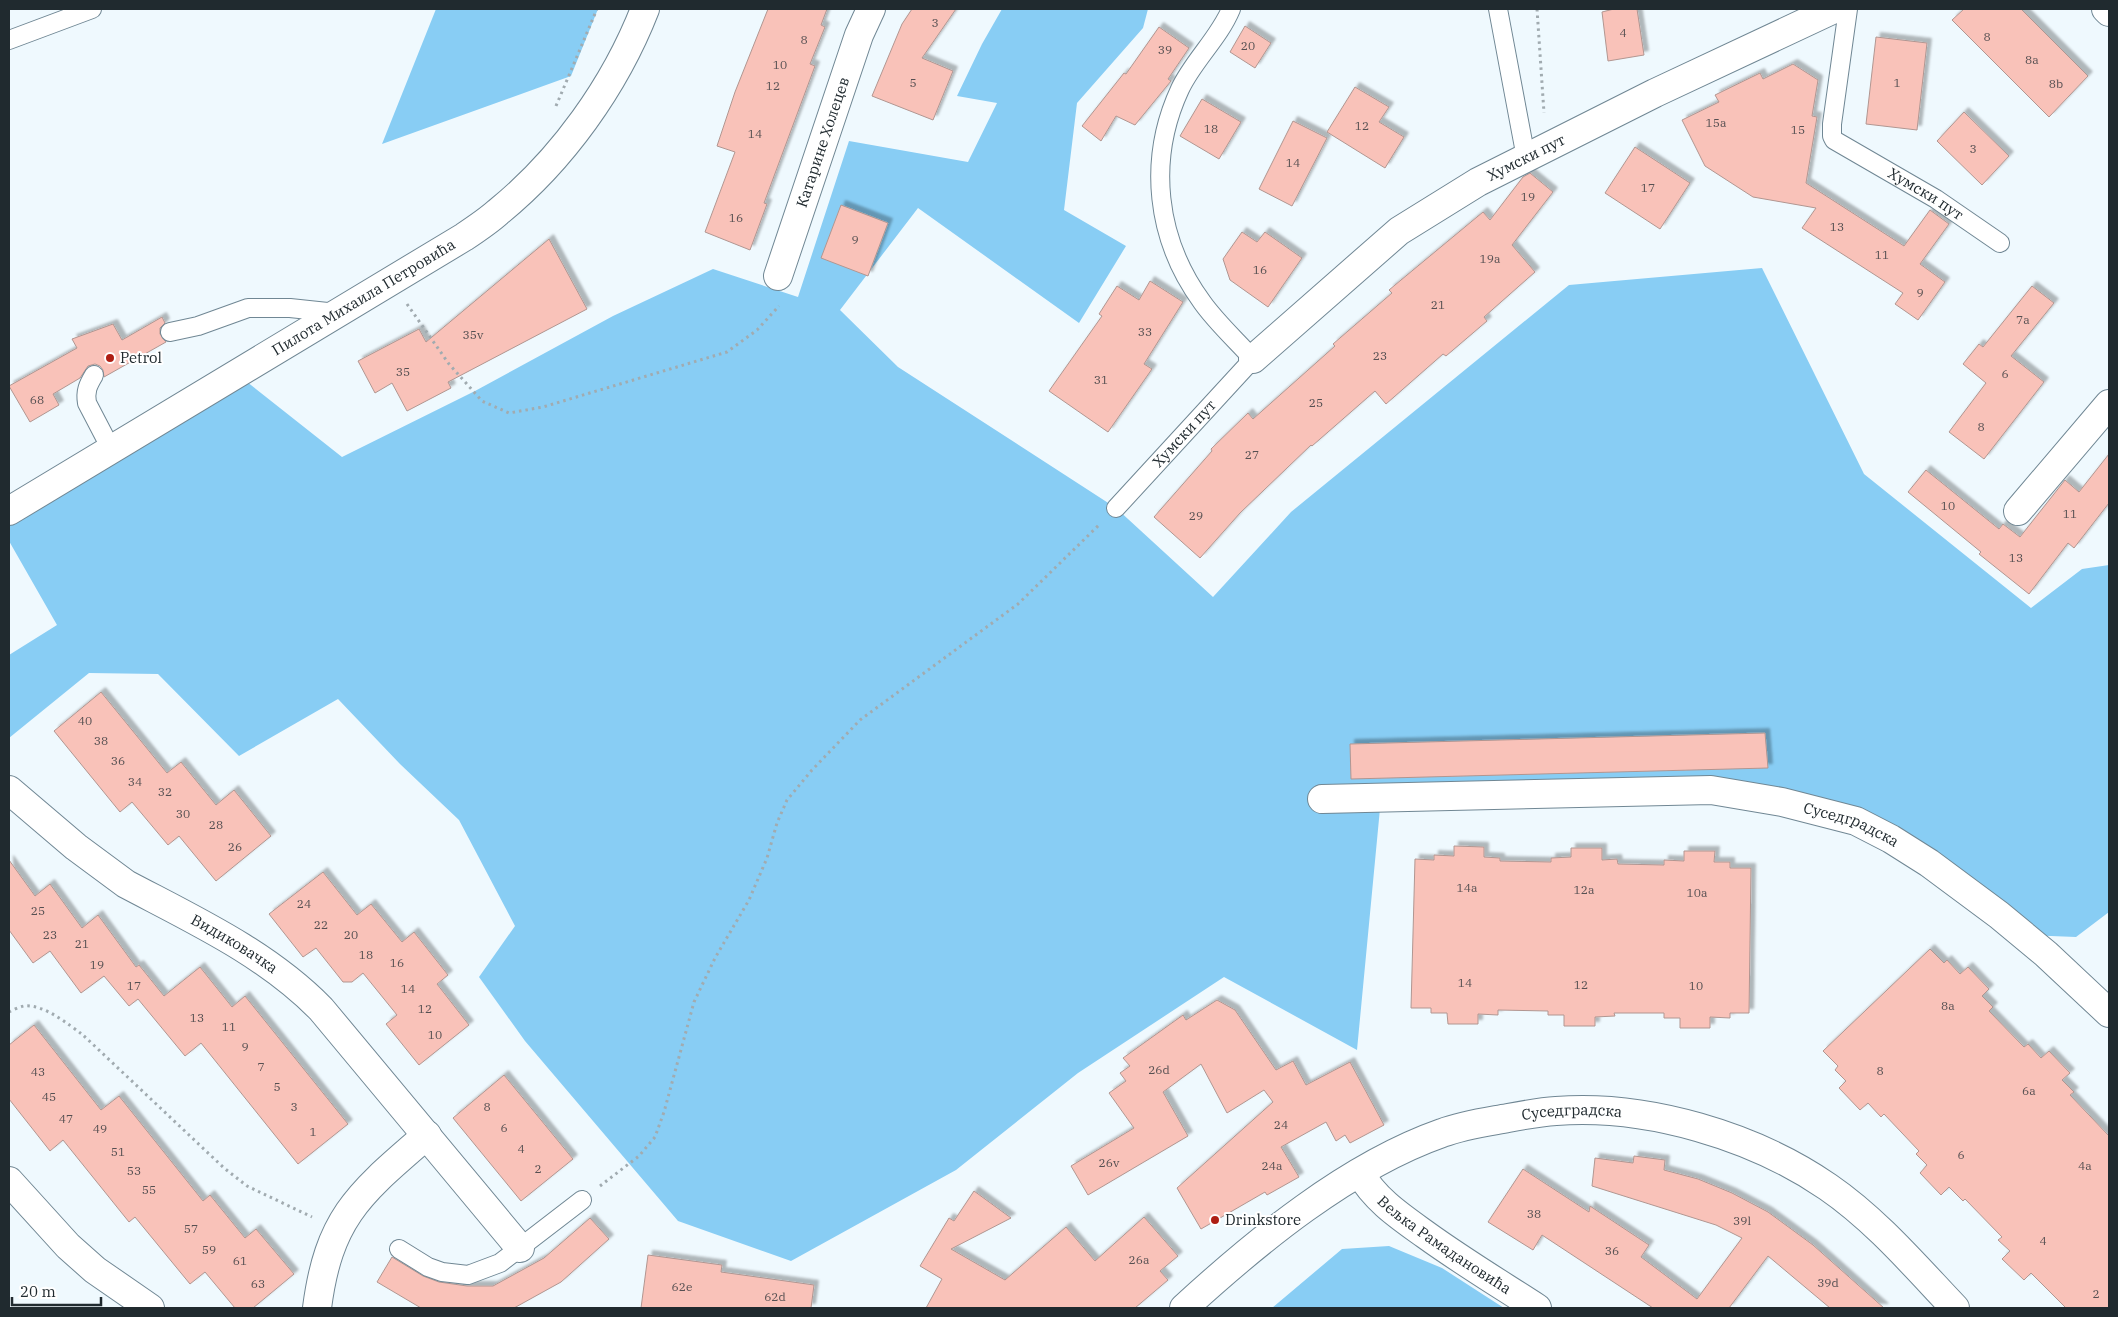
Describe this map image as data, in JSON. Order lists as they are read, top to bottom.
{
  "streets": {
    "street": [
      "Катарине Холецев",
      "Хумски пут",
      "Пилота Михаила Петровића",
      "Суседградска",
      "Видиковачка",
      "Вељка Рамадановића"
    ]
  },
  "crossings": [
    ["Суседградска", "Вељка Рамадановића"]
  ],
  "places": ["Petrol", "Drinkstore"],
  "house_numbers": [
    "3",
    "4",
    "8",
    "8",
    "20",
    "39",
    "8a",
    "10",
    "5",
    "1",
    "8b",
    "12",
    "15a",
    "12",
    "18",
    "15",
    "14",
    "3",
    "14",
    "17",
    "19",
    "16",
    "13",
    "9",
    "11",
    "19a",
    "16",
    "9",
    "21",
    "7a",
    "33",
    "35v",
    "23",
    "35",
    "6",
    "31",
    "68",
    "25",
    "8",
    "27",
    "10",
    "11",
    "29",
    "13",
    "40",
    "38",
    "36",
    "34",
    "32",
    "30",
    "28",
    "26",
    "14a",
    "12a",
    "10a",
    "24",
    "25",
    "22",
    "23",
    "20",
    "21",
    "18",
    "16",
    "19",
    "14",
    "12",
    "17",
    "10",
    "14",
    "8a",
    "12",
    "13",
    "11",
    "10",
    "9",
    "7",
    "26d",
    "8",
    "43",
    "5",
    "6a",
    "45",
    "3",
    "8",
    "47",
    "24",
    "6",
    "49",
    "1",
    "4",
    "51",
    "6",
    "26v",
    "24a",
    "4a",
    "2",
    "53",
    "55",
    "38",
    "39l",
    "57",
    "4",
    "59",
    "36",
    "26a",
    "61",
    "39d",
    "63",
    "62e",
    "2",
    "62d"
  ],
  "scale_bar": "20 m"
}
